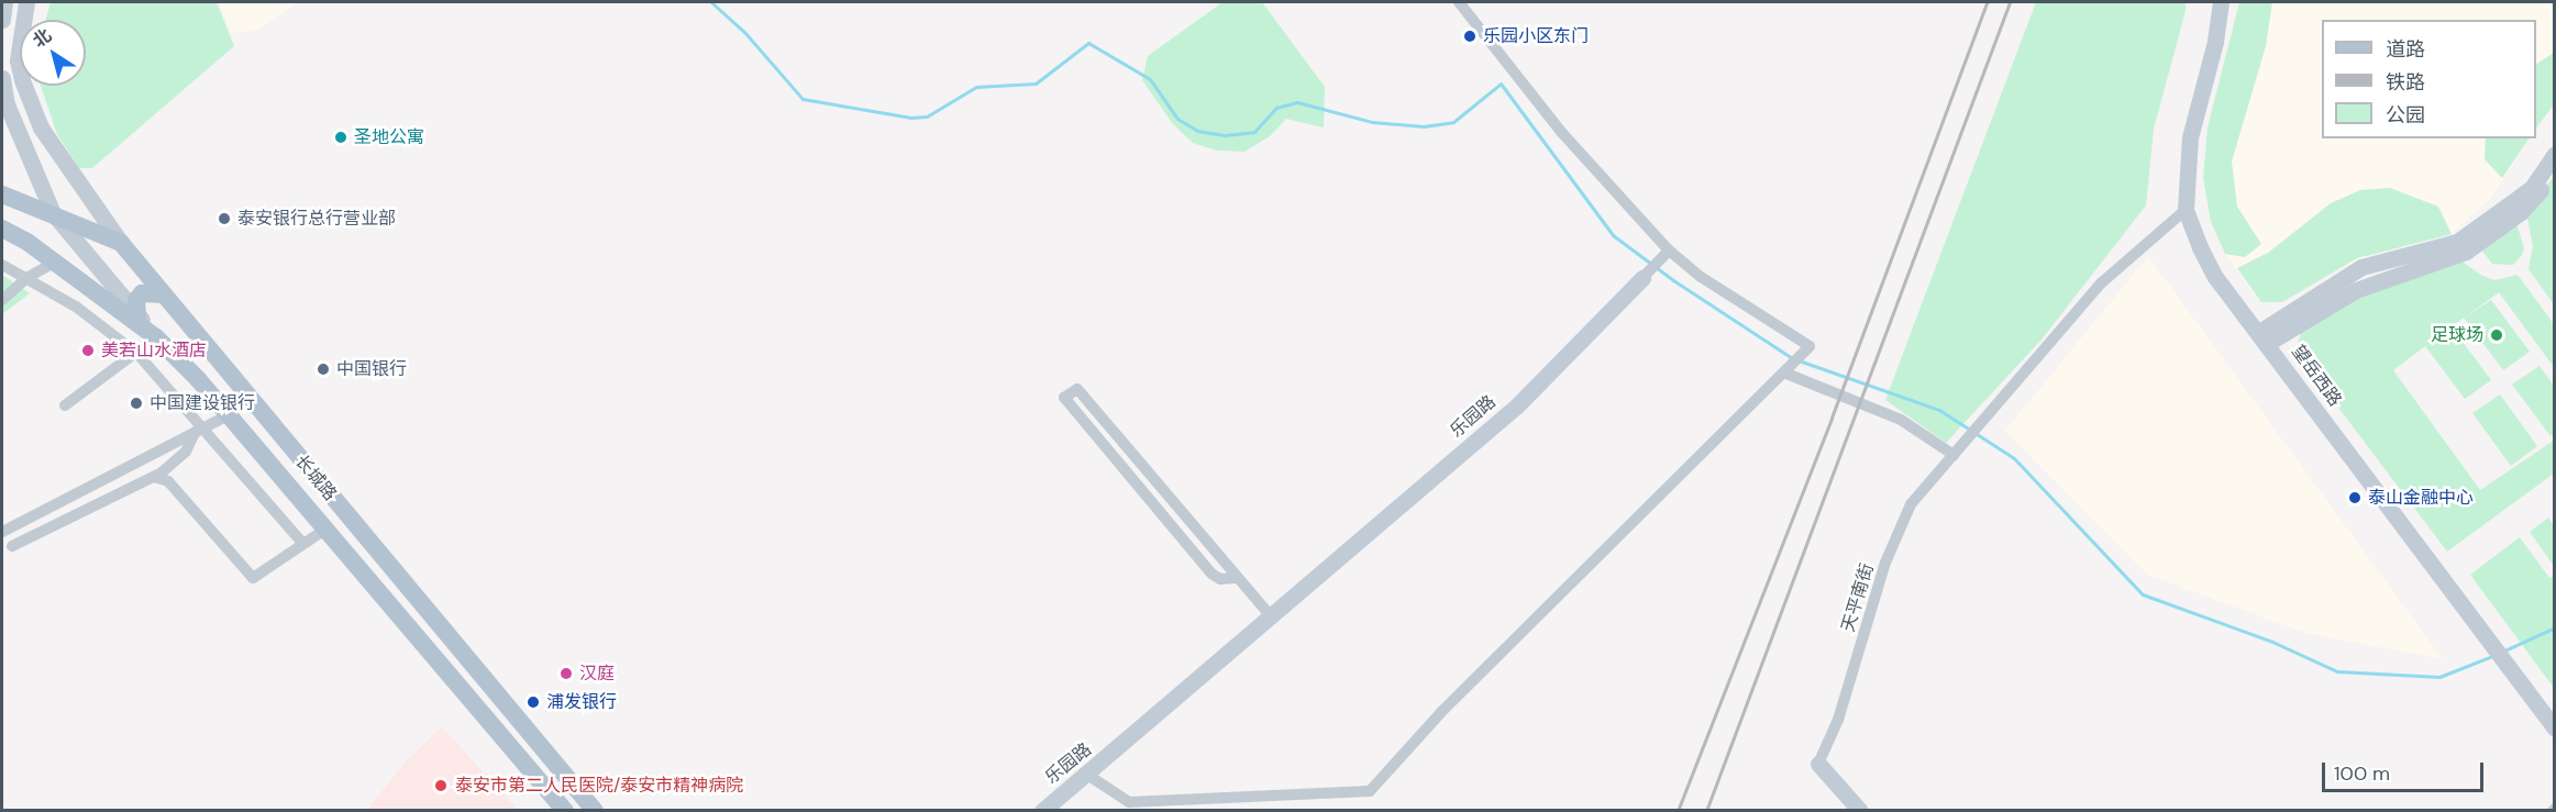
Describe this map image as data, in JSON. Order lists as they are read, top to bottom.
{
  "streets": {
    "main road": ["长城路"],
    "street": ["望岳西路", "乐园路", "天平南街"]
  },
  "crossings": [
    ["望岳西路", "天平南街"]
  ],
  "places": [
    "乐园小区东门",
    "圣地公寓",
    "泰安银行总行营业部",
    "足球场",
    "美若山水酒店",
    "中国银行",
    "中国建设银行",
    "泰山金融中心",
    "汉庭",
    "浦发银行",
    "泰安市第二人民医院/泰安市精神病院"
  ],
  "legend": ["道路", "铁路", "公园"],
  "scale_bar": "100 m",
  "north": "top left"
}
